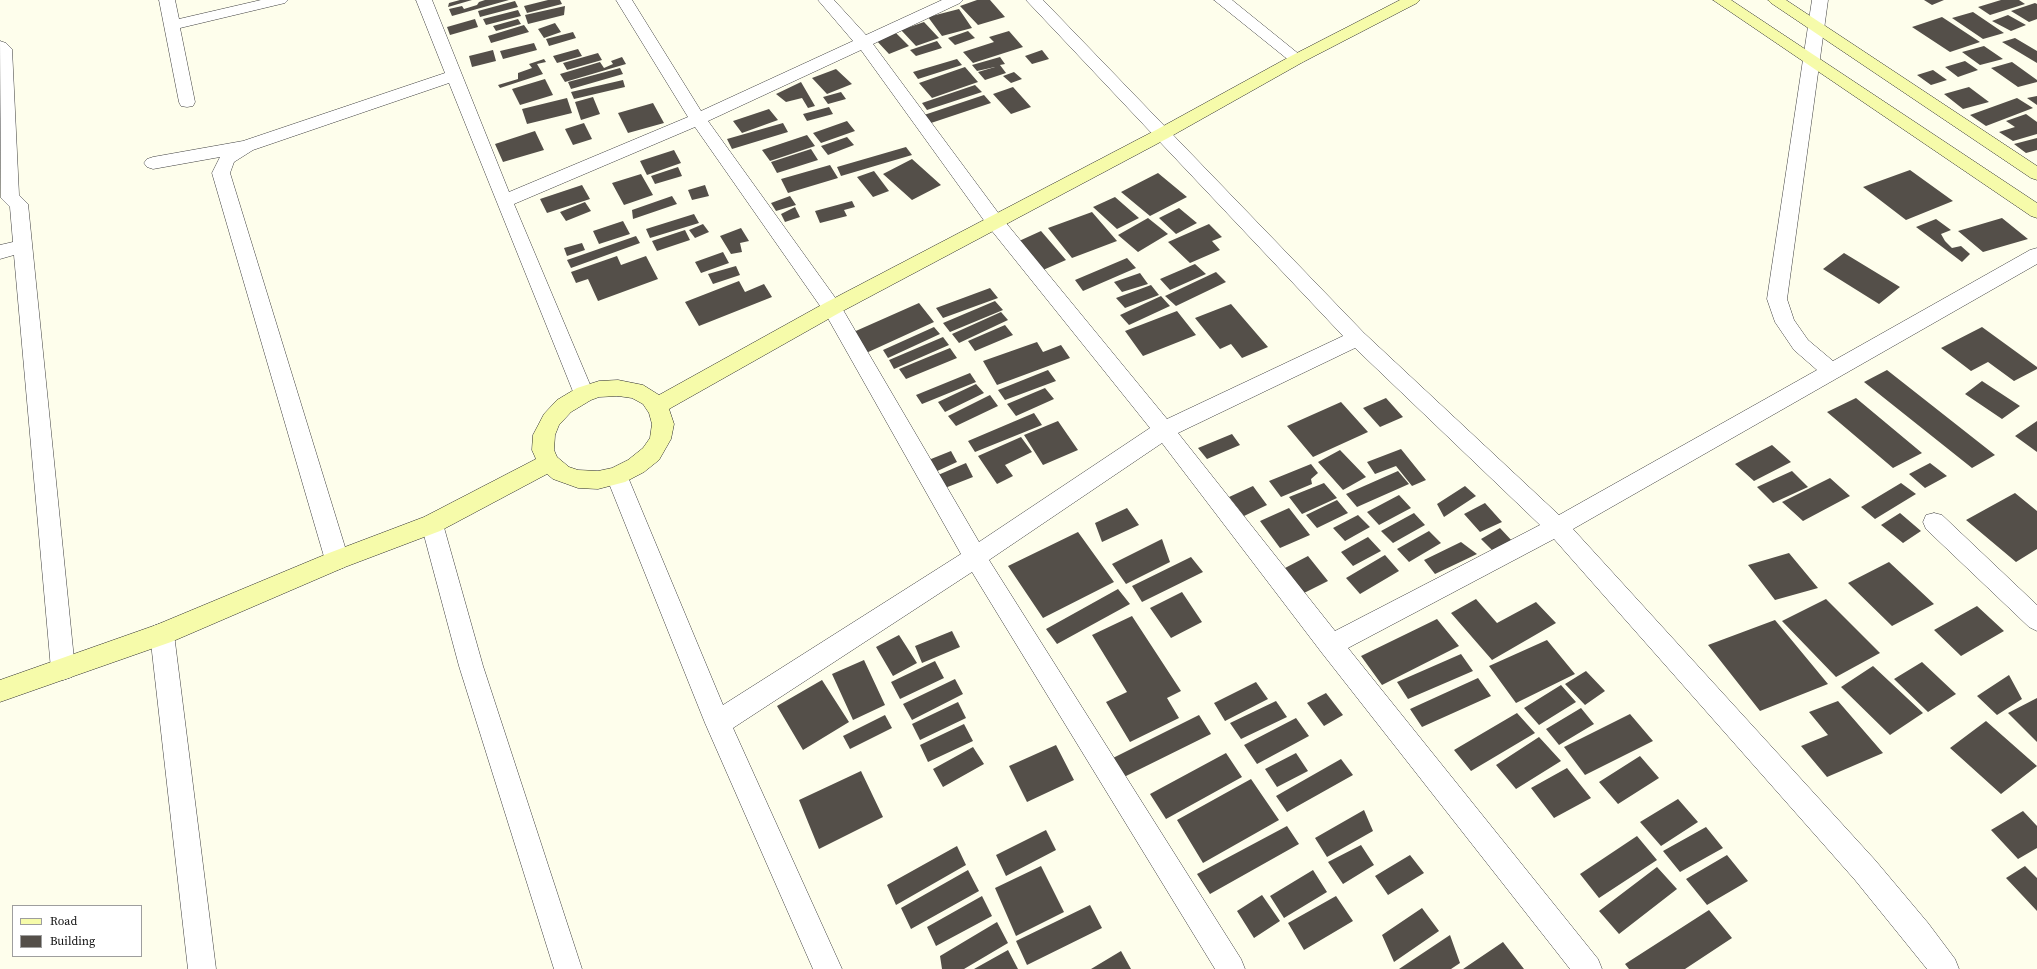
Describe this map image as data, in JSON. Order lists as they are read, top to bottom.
{
  "legend": ["Road", "Building"]
}
